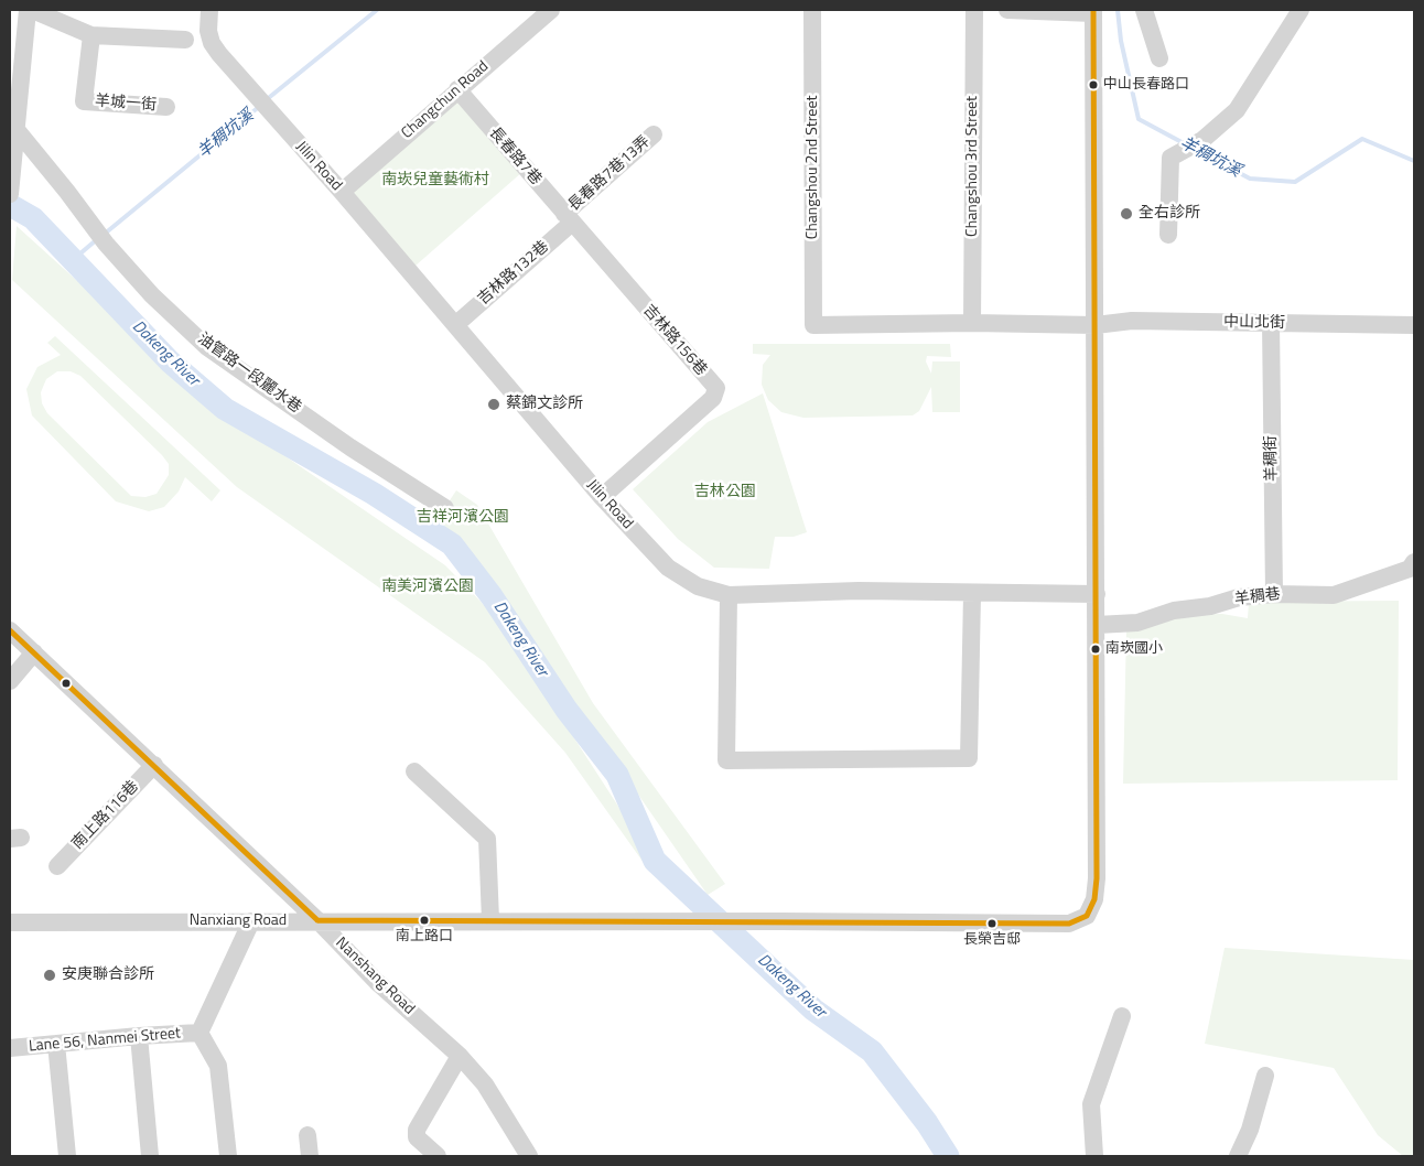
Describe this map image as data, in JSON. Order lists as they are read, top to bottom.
{
  "streets": {
    "street": [
      "Changchun Road",
      "羊城一街",
      "長春路7巷",
      "Jilin Road",
      "Changshou 3rd Street",
      "Changshou 2nd Street",
      "長春路7巷13弄",
      "吉林路132巷",
      "中山北街",
      "吉林路156巷",
      "油管路一段麗水巷",
      "羊稠街",
      "羊稠巷",
      "南上路116巷",
      "Nanxiang Road",
      "Nanshang Road",
      "Lane 56, Nanmei Street"
    ]
  },
  "crossings": [
    ["Changchun Road", "長春路7巷"],
    ["Changchun Road", "Jilin Road"],
    ["長春路7巷", "長春路7巷13弄"],
    ["長春路7巷", "吉林路132巷"],
    ["長春路7巷", "吉林路156巷"],
    ["Jilin Road", "吉林路132巷"],
    ["Jilin Road", "吉林路156巷"],
    ["Changshou 3rd Street", "中山北街"],
    ["Changshou 2nd Street", "中山北街"],
    ["長春路7巷13弄", "吉林路132巷"],
    ["長春路7巷13弄", "吉林路156巷"],
    ["吉林路132巷", "吉林路156巷"],
    ["中山北街", "羊稠街"],
    ["羊稠街", "羊稠巷"],
    ["羊稠巷", "Nanxiang Road"],
    ["南上路116巷", "Nanshang Road"],
    ["Nanxiang Road", "Nanshang Road"]
  ],
  "water": ["羊稠坑溪", "Dakeng River"],
  "parks": [
    "南崁兒童藝術村",
    "吉林公園",
    "吉祥河濱公園",
    "南美河濱公園"
  ],
  "places": [
    "中山長春路口",
    "全右診所",
    "蔡錦文診所",
    "南崁國小",
    "南上路口",
    "長榮吉邸",
    "安庚聯合診所"
  ]
}
